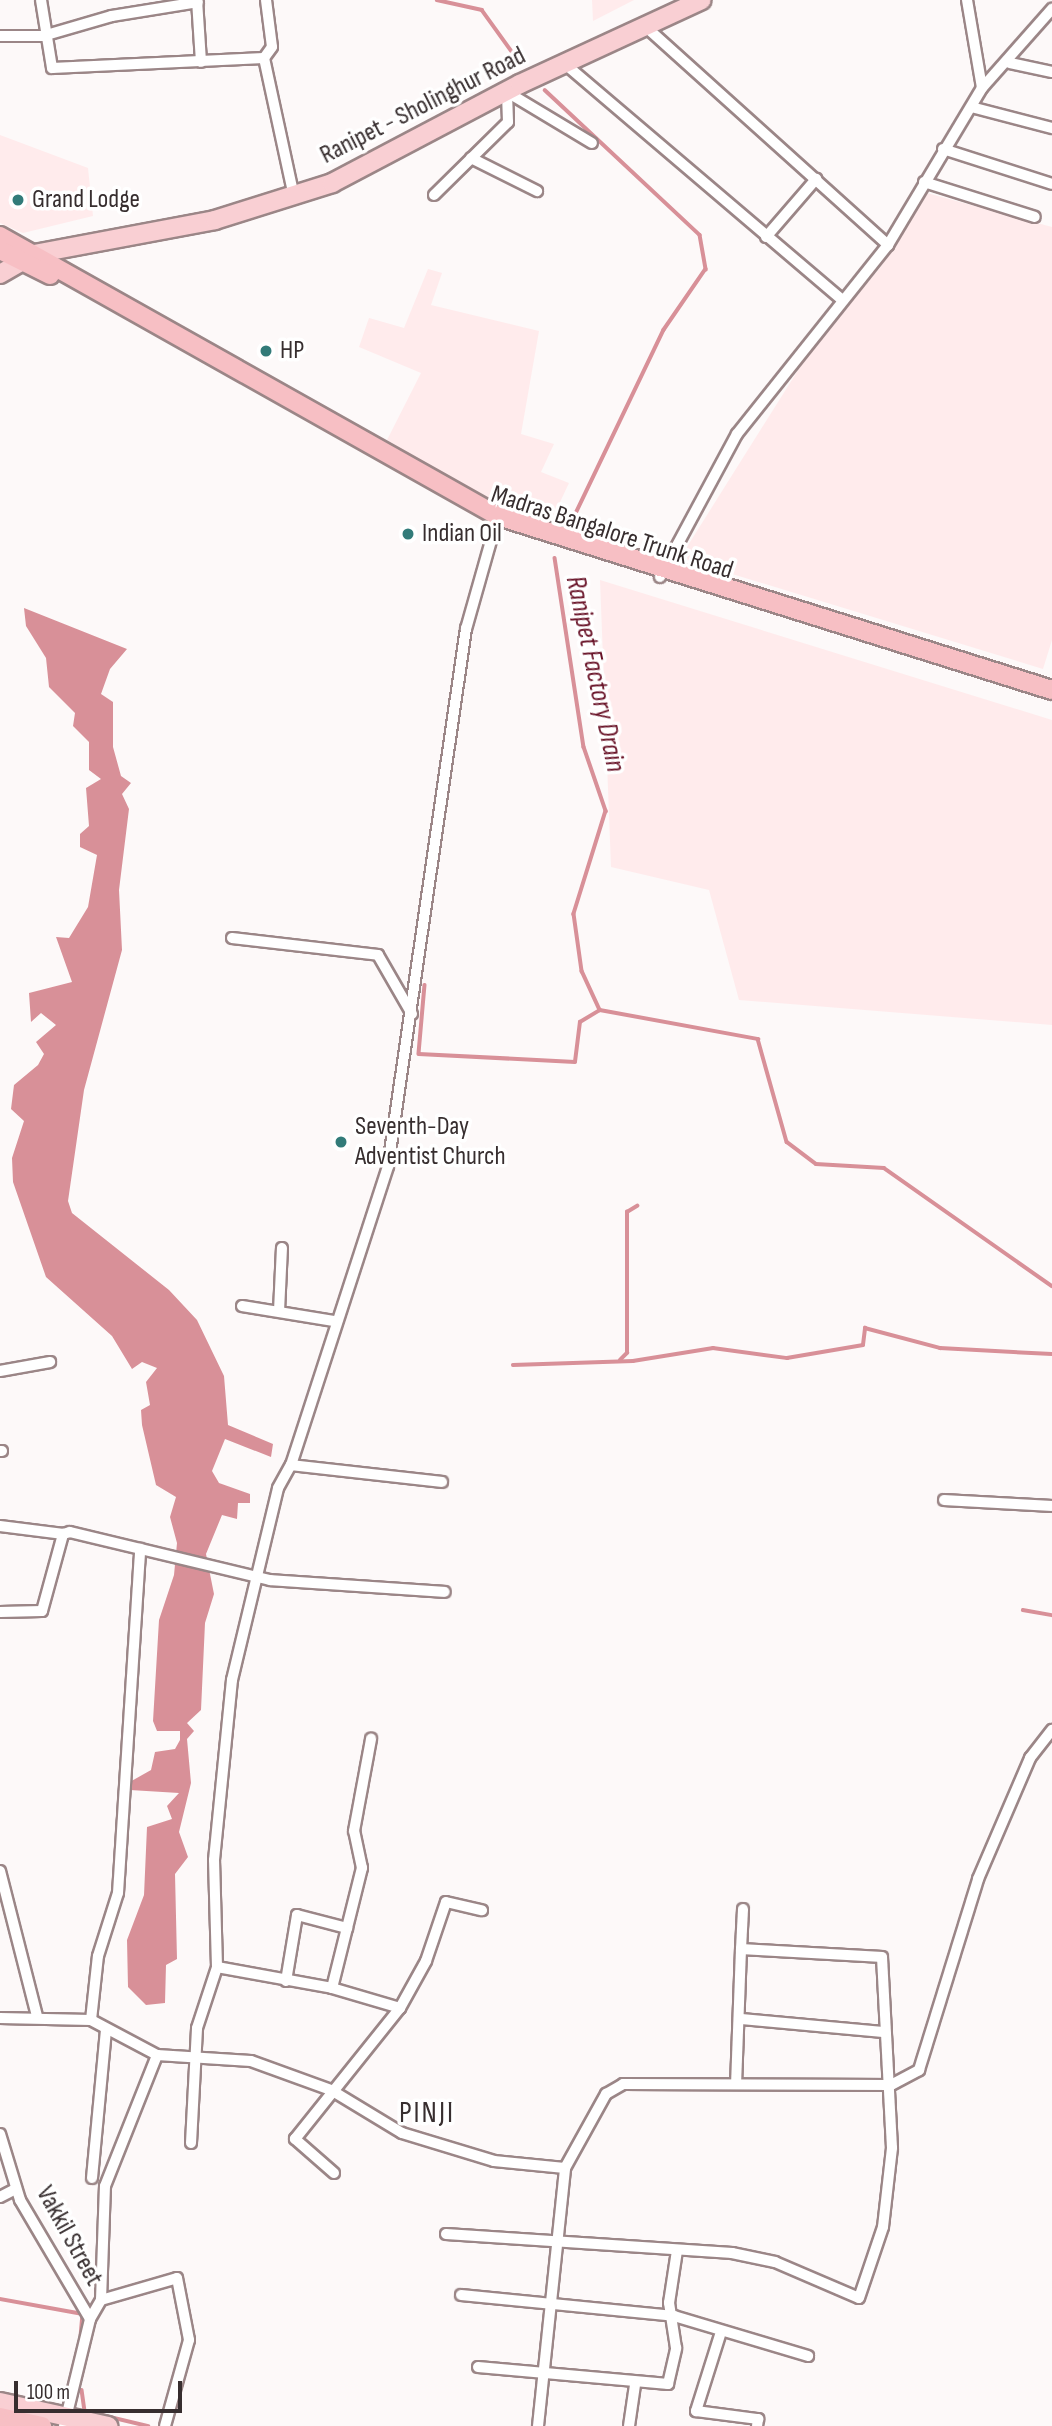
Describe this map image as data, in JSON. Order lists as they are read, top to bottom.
{
  "streets": {
    "highway": ["Madras Bangalore Trunk Road"],
    "main road": ["Ranipet - Sholinghur Road"],
    "street": ["Vakkil Street"]
  },
  "districts": ["PINJI"],
  "water": ["Ranipet Factory Drain"],
  "places": [
    "Grand Lodge",
    "HP",
    "Indian Oil",
    "Seventh-Day Adventist Church"
  ],
  "scale_bar": "100 m"
}
